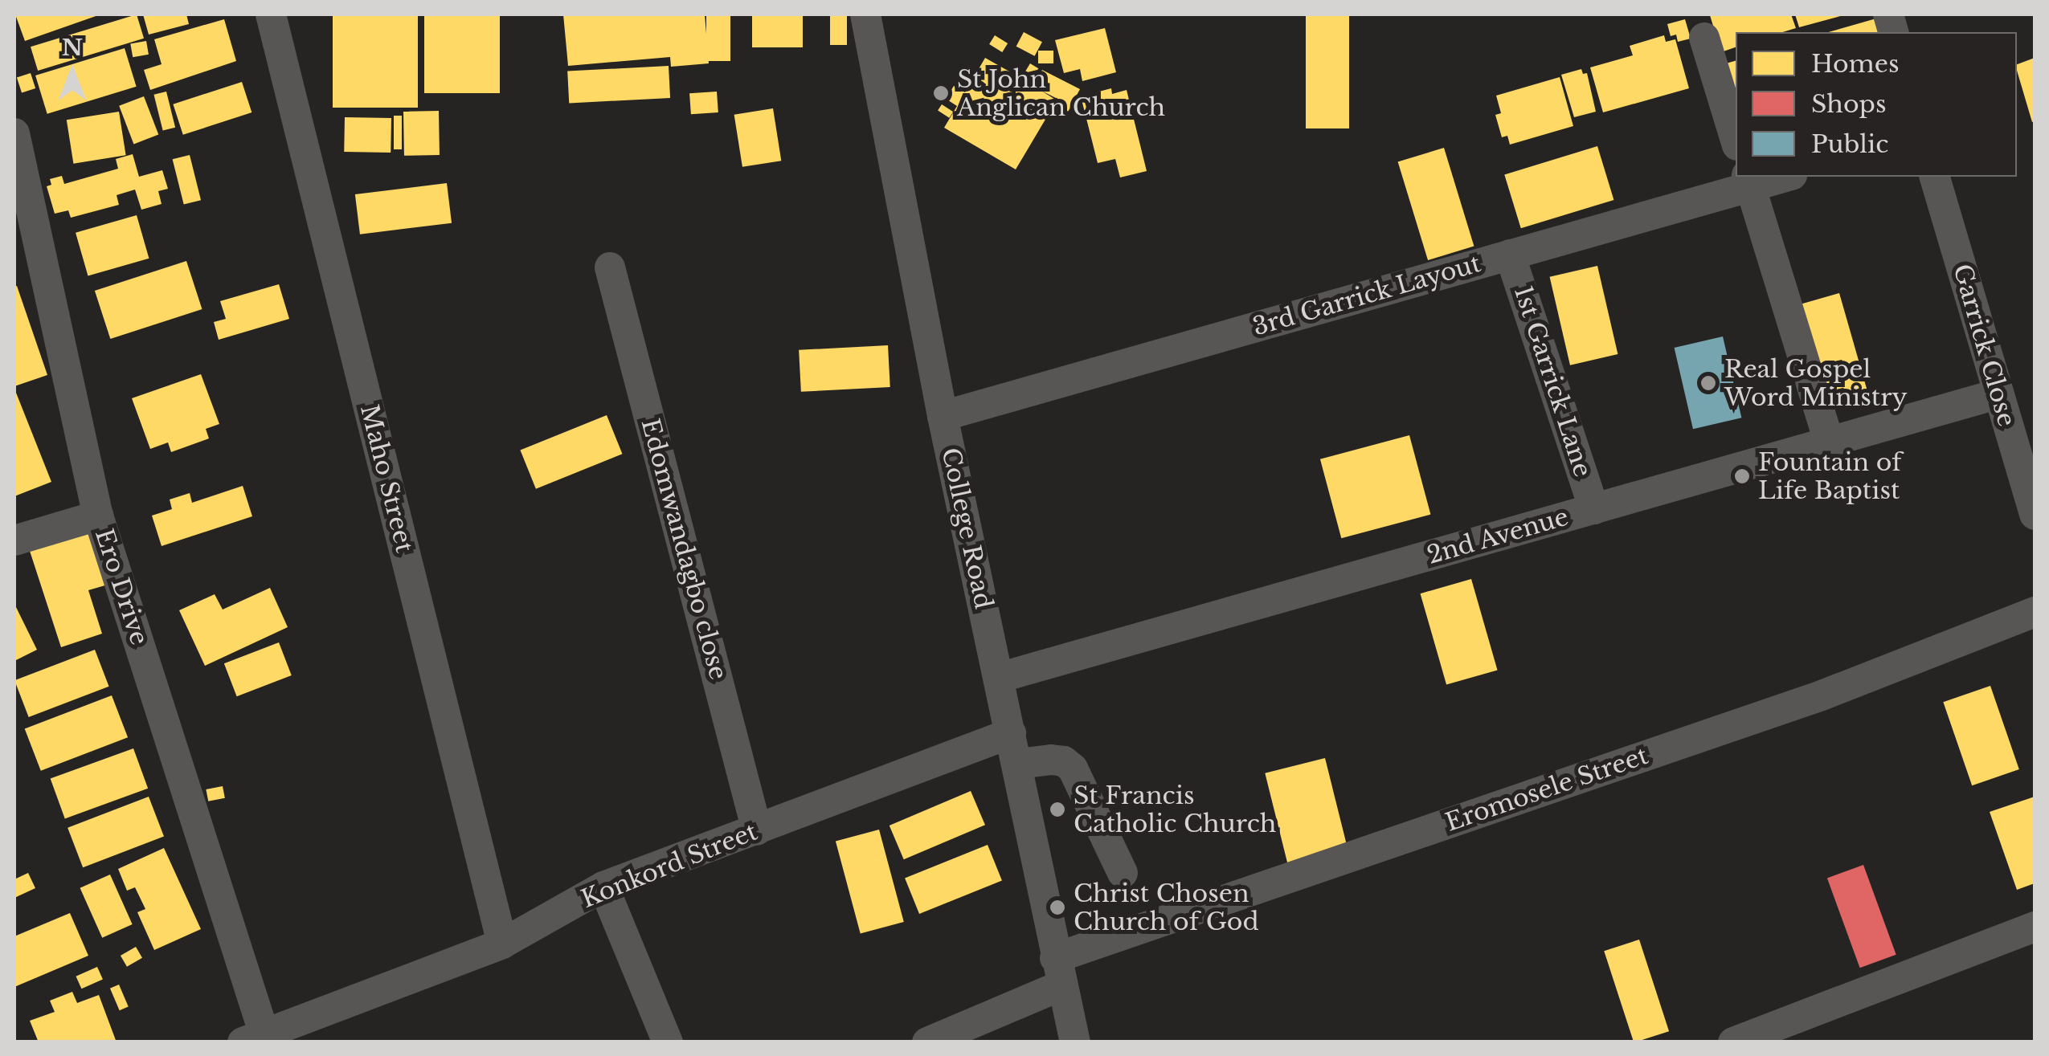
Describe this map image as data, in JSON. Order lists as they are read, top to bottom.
{
  "streets": {
    "street": [
      "3rd Garrick Layout",
      "Garrick Close",
      "1st Garrick Lane",
      "Maho Street",
      "College Road",
      "2nd Avenue",
      "Edomwandagbo close",
      "Ero Drive",
      "Eromosele Street",
      "Konkord Street"
    ]
  },
  "crossings": [
    ["3rd Garrick Layout", "1st Garrick Lane"],
    ["3rd Garrick Layout", "College Road"],
    ["Garrick Close", "2nd Avenue"],
    ["1st Garrick Lane", "2nd Avenue"],
    ["Maho Street", "Konkord Street"],
    ["College Road", "2nd Avenue"],
    ["College Road", "Eromosele Street"],
    ["College Road", "Konkord Street"],
    ["Edomwandagbo close", "Konkord Street"],
    ["Ero Drive", "Konkord Street"]
  ],
  "places": [
    "St John Anglican Church",
    "Real Gospel Word Ministry",
    "Fountain of Life Baptist",
    "St Francis Catholic Church",
    "Christ Chosen Church of God"
  ],
  "legend": ["Homes", "Shops", "Public"],
  "north": "top"
}
